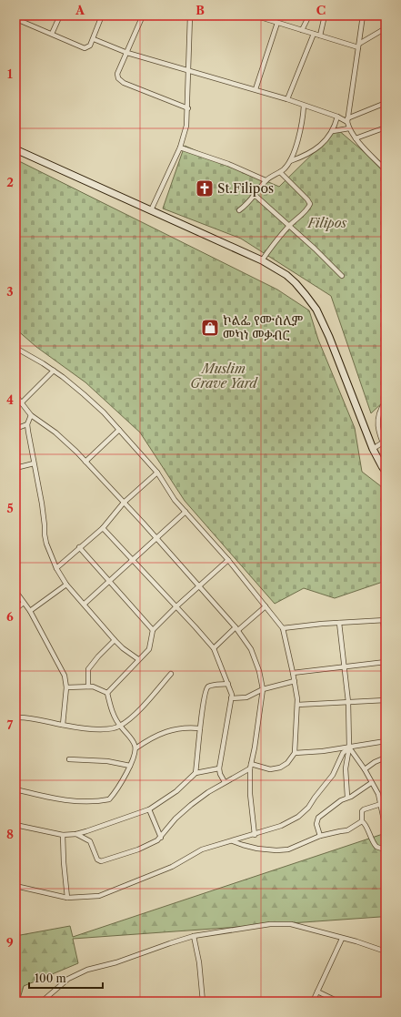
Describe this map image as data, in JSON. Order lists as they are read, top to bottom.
{
  "parks": ["Filipos", "Muslim Grave Yard"],
  "places": {
    "church": ["St.Filipos"],
    "shop": ["ኮልፌ የሙስሊም መካነ መቃብር"]
  },
  "scale_bar": "100 m",
  "grid": {
    "columns": ["A", "B", "C"],
    "rows": [
      "1",
      "2",
      "3",
      "4",
      "5",
      "6",
      "7",
      "8",
      "9"
    ]
  }
}
